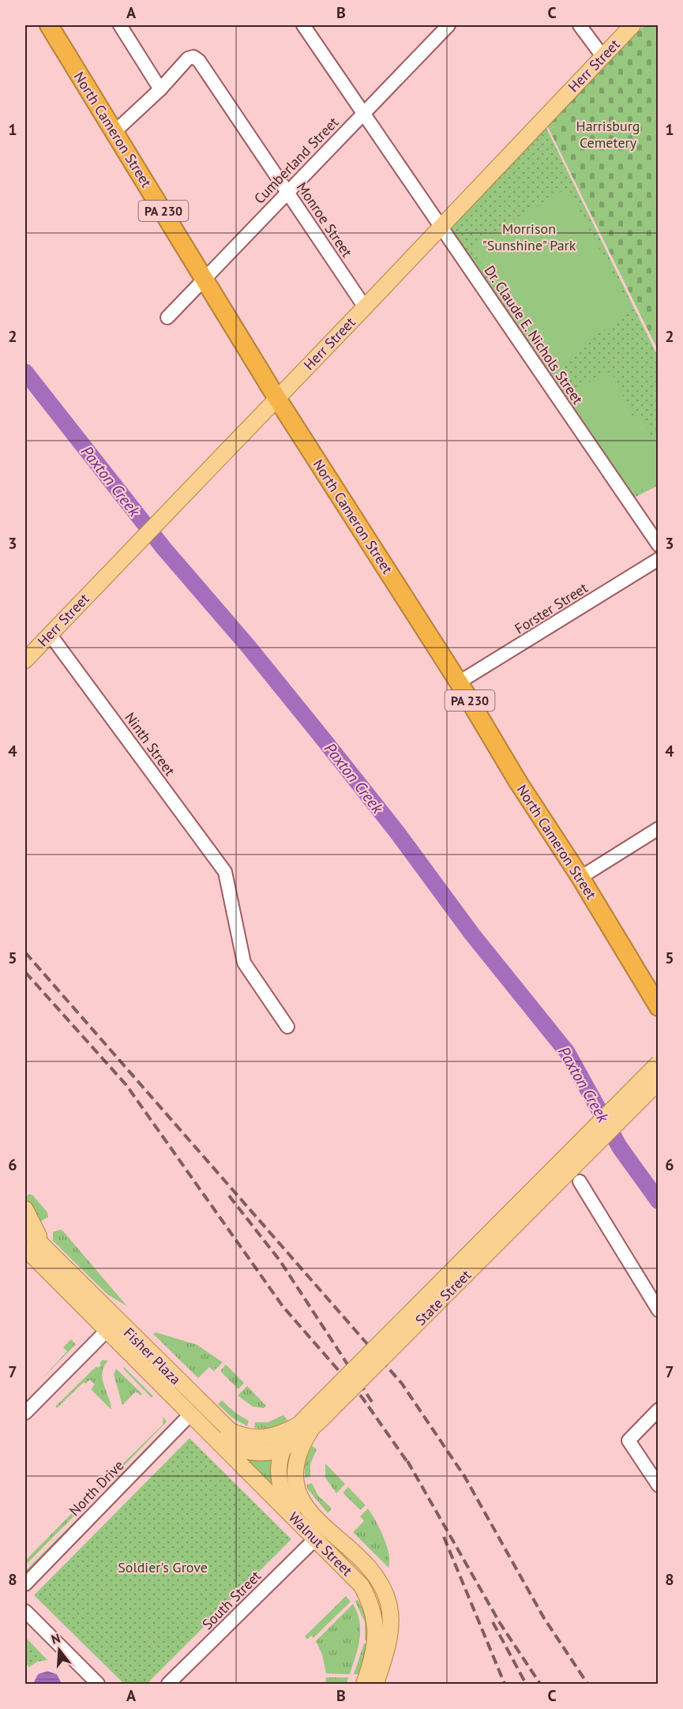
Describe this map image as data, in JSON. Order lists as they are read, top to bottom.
{
  "streets": {
    "highway": ["North Cameron Street", "PA 230"],
    "main road": [
      "Herr Street",
      "State Street",
      "Fisher Plaza",
      "Walnut Street"
    ],
    "street": [
      "Cumberland Street",
      "Monroe Street",
      "Dr. Claude E. Nichols Street",
      "Forster Street",
      "Ninth Street",
      "North Drive",
      "South Street"
    ]
  },
  "crossings": [
    ["Herr Street", "North Cameron Street"],
    ["Herr Street", "Monroe Street"],
    ["Herr Street", "Dr. Claude E. Nichols Street"],
    ["Herr Street", "Ninth Street"],
    ["North Cameron Street", "Cumberland Street"],
    ["North Cameron Street", "Forster Street"],
    ["Cumberland Street", "Monroe Street"],
    ["Cumberland Street", "Dr. Claude E. Nichols Street"],
    ["State Street", "Fisher Plaza"],
    ["State Street", "Walnut Street"],
    ["Fisher Plaza", "North Drive"],
    ["Fisher Plaza", "Walnut Street"],
    ["Walnut Street", "South Street"]
  ],
  "water": ["Paxton Creek"],
  "parks": ["Harrisburg Cemetery", "Morrison \"Sunshine\" Park", "Soldier's Grove"],
  "north": "top",
  "grid": {
    "columns": ["A", "B", "C"],
    "rows": [
      "1",
      "2",
      "3",
      "4",
      "5",
      "6",
      "7",
      "8"
    ]
  }
}
